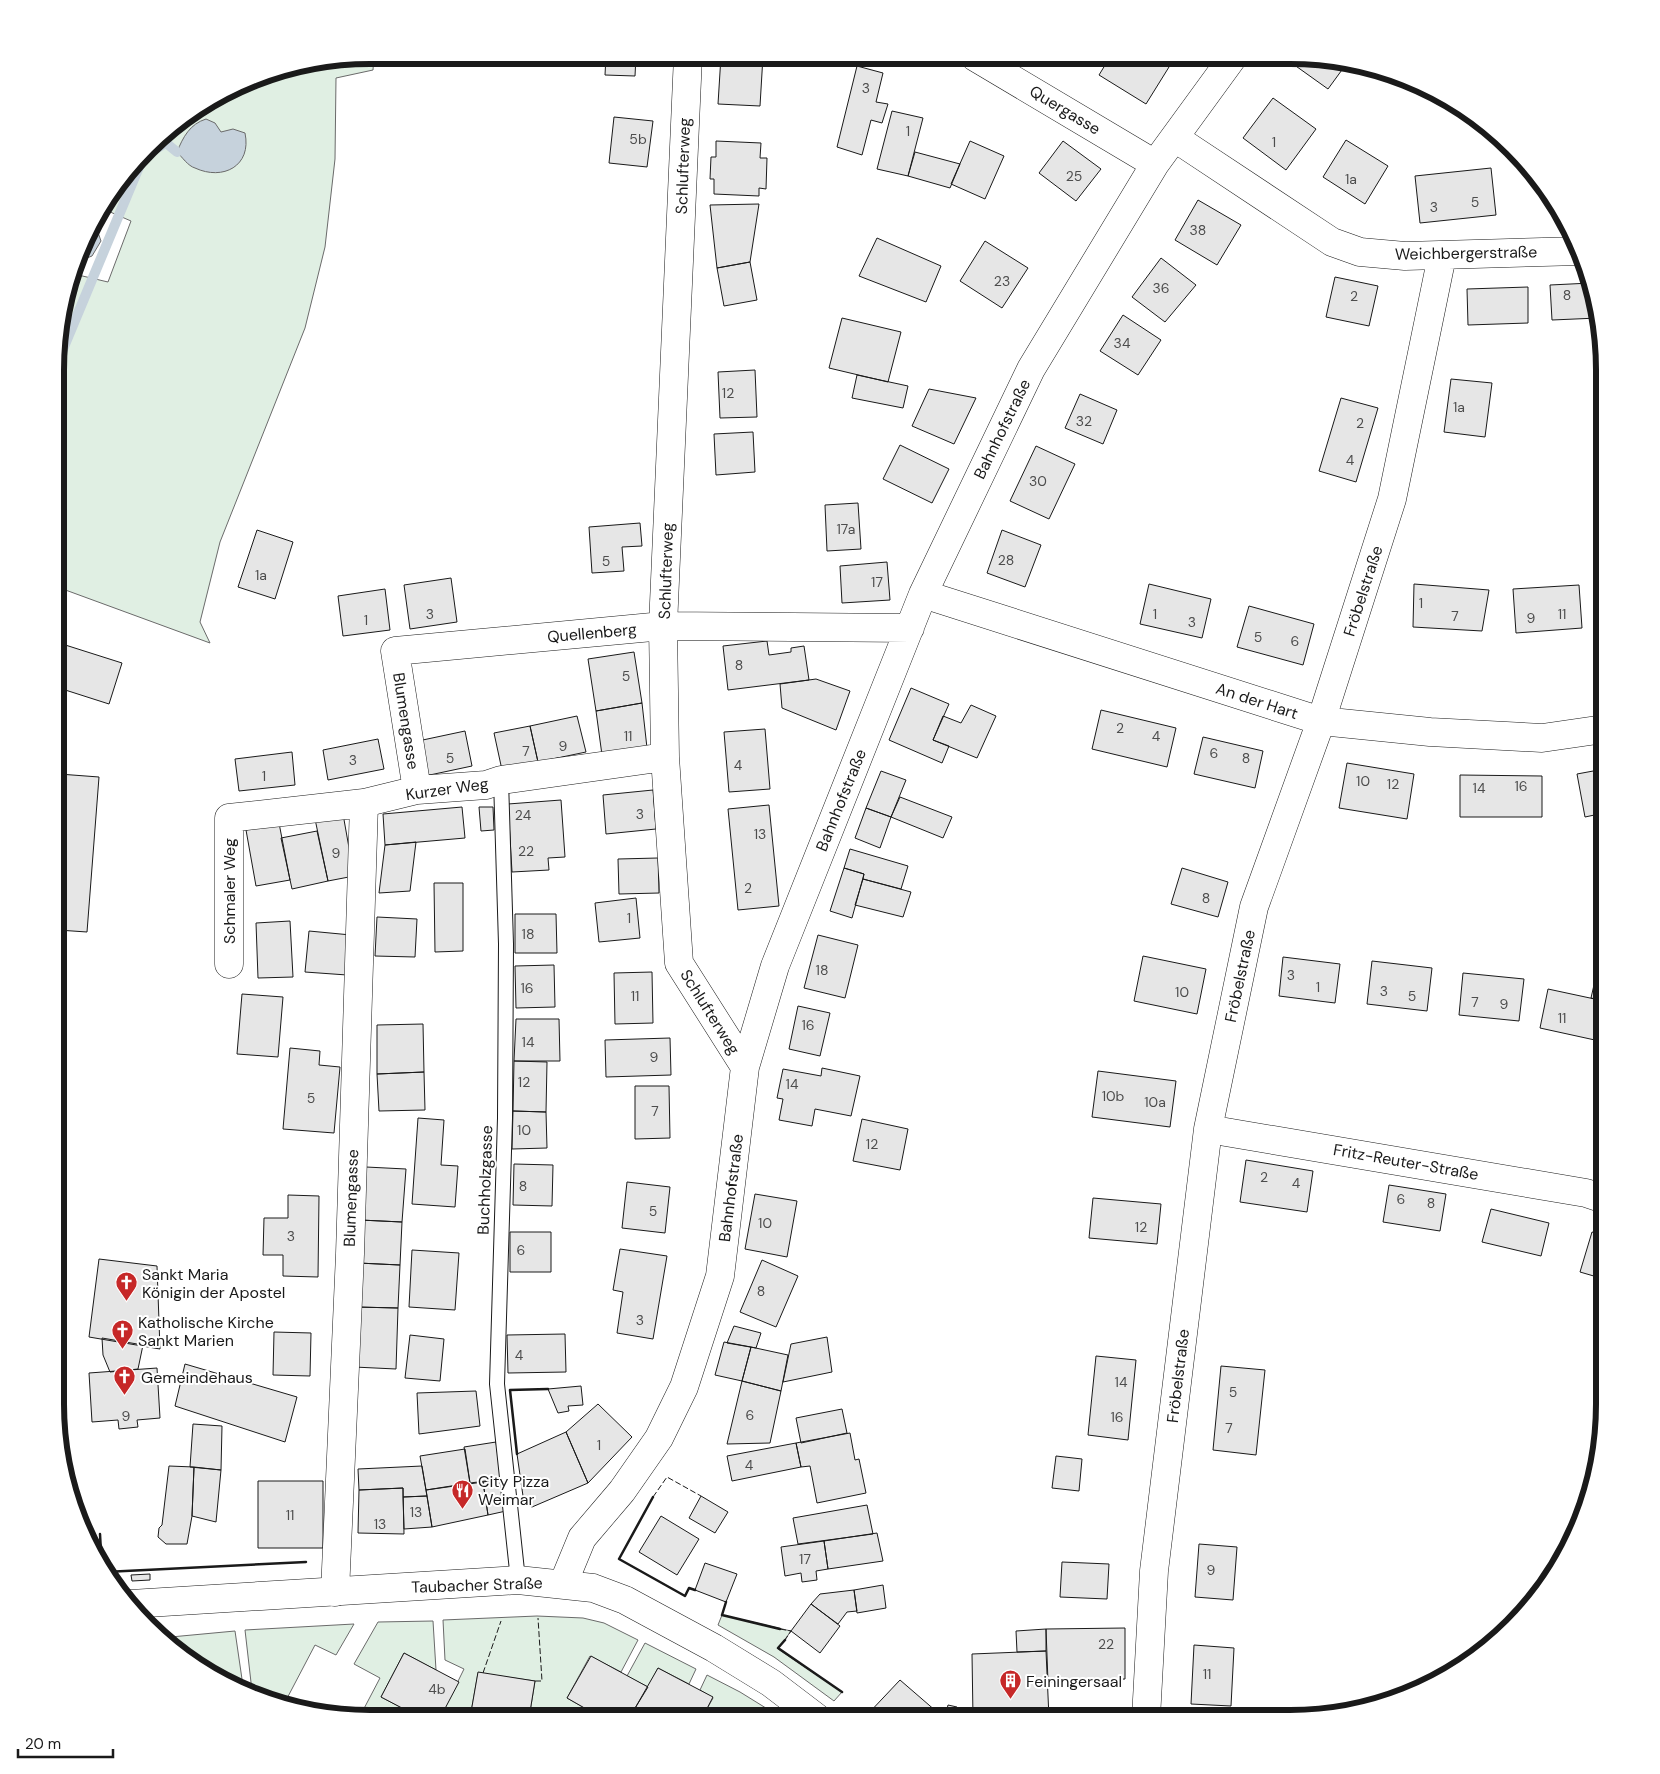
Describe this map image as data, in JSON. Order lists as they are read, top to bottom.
{
  "streets": {
    "street": [
      "Quergasse",
      "Schlufterweg",
      "Weichbergerstraße",
      "Bahnhofstraße",
      "Fröbelstraße",
      "Quellenberg",
      "An der Hart",
      "Blumengasse",
      "Kurzer Weg",
      "Schmaler Weg",
      "Fritz-Reuter-Straße",
      "Taubacher Straße"
    ],
    "lane": ["Buchholzgasse"]
  },
  "crossings": [
    ["Quergasse", "Bahnhofstraße"],
    ["Schlufterweg", "Bahnhofstraße"],
    ["Schlufterweg", "Quellenberg"],
    ["Schlufterweg", "Kurzer Weg"],
    ["Weichbergerstraße", "Bahnhofstraße"],
    ["Weichbergerstraße", "Fröbelstraße"],
    ["Bahnhofstraße", "Quellenberg"],
    ["Bahnhofstraße", "An der Hart"],
    ["Bahnhofstraße", "Taubacher Straße"],
    ["Fröbelstraße", "An der Hart"],
    ["Fröbelstraße", "Fritz-Reuter-Straße"],
    ["Quellenberg", "Blumengasse"],
    ["Blumengasse", "Kurzer Weg"],
    ["Blumengasse", "Taubacher Straße"],
    ["Kurzer Weg", "Schmaler Weg"],
    ["Kurzer Weg", "Buchholzgasse"],
    ["Buchholzgasse", "Taubacher Straße"]
  ],
  "places": {
    "church": ["Sankt Maria Königin der Apostel", "Katholische Kirche Sankt Marien", "Gemeindehaus"],
    "restaurant": ["City Pizza Weimar"],
    "building": ["Feiningersaal"]
  },
  "house_numbers": [
    "3",
    "1",
    "5b",
    "1",
    "25",
    "1a",
    "5",
    "3",
    "38",
    "23",
    "36",
    "8",
    "2",
    "34",
    "12",
    "1a",
    "32",
    "2",
    "4",
    "30",
    "17a",
    "28",
    "5",
    "1a",
    "17",
    "1",
    "3",
    "1",
    "11",
    "7",
    "9",
    "1",
    "3",
    "5",
    "6",
    "8",
    "5",
    "2",
    "11",
    "4",
    "9",
    "7",
    "6",
    "5",
    "8",
    "3",
    "4",
    "1",
    "10",
    "12",
    "16",
    "14",
    "3",
    "24",
    "13",
    "22",
    "9",
    "2",
    "8",
    "1",
    "18",
    "18",
    "3",
    "1",
    "16",
    "3",
    "10",
    "11",
    "5",
    "7",
    "9",
    "11",
    "16",
    "14",
    "9",
    "12",
    "14",
    "10b",
    "5",
    "10a",
    "7",
    "10",
    "12",
    "2",
    "4",
    "8",
    "6",
    "8",
    "5",
    "10",
    "12",
    "3",
    "6",
    "8",
    "3",
    "4",
    "14",
    "5",
    "6",
    "9",
    "16",
    "7",
    "1",
    "4",
    "13",
    "11",
    "13",
    "17",
    "9",
    "22",
    "11",
    "4b"
  ],
  "scale_bar": "20 m"
}
